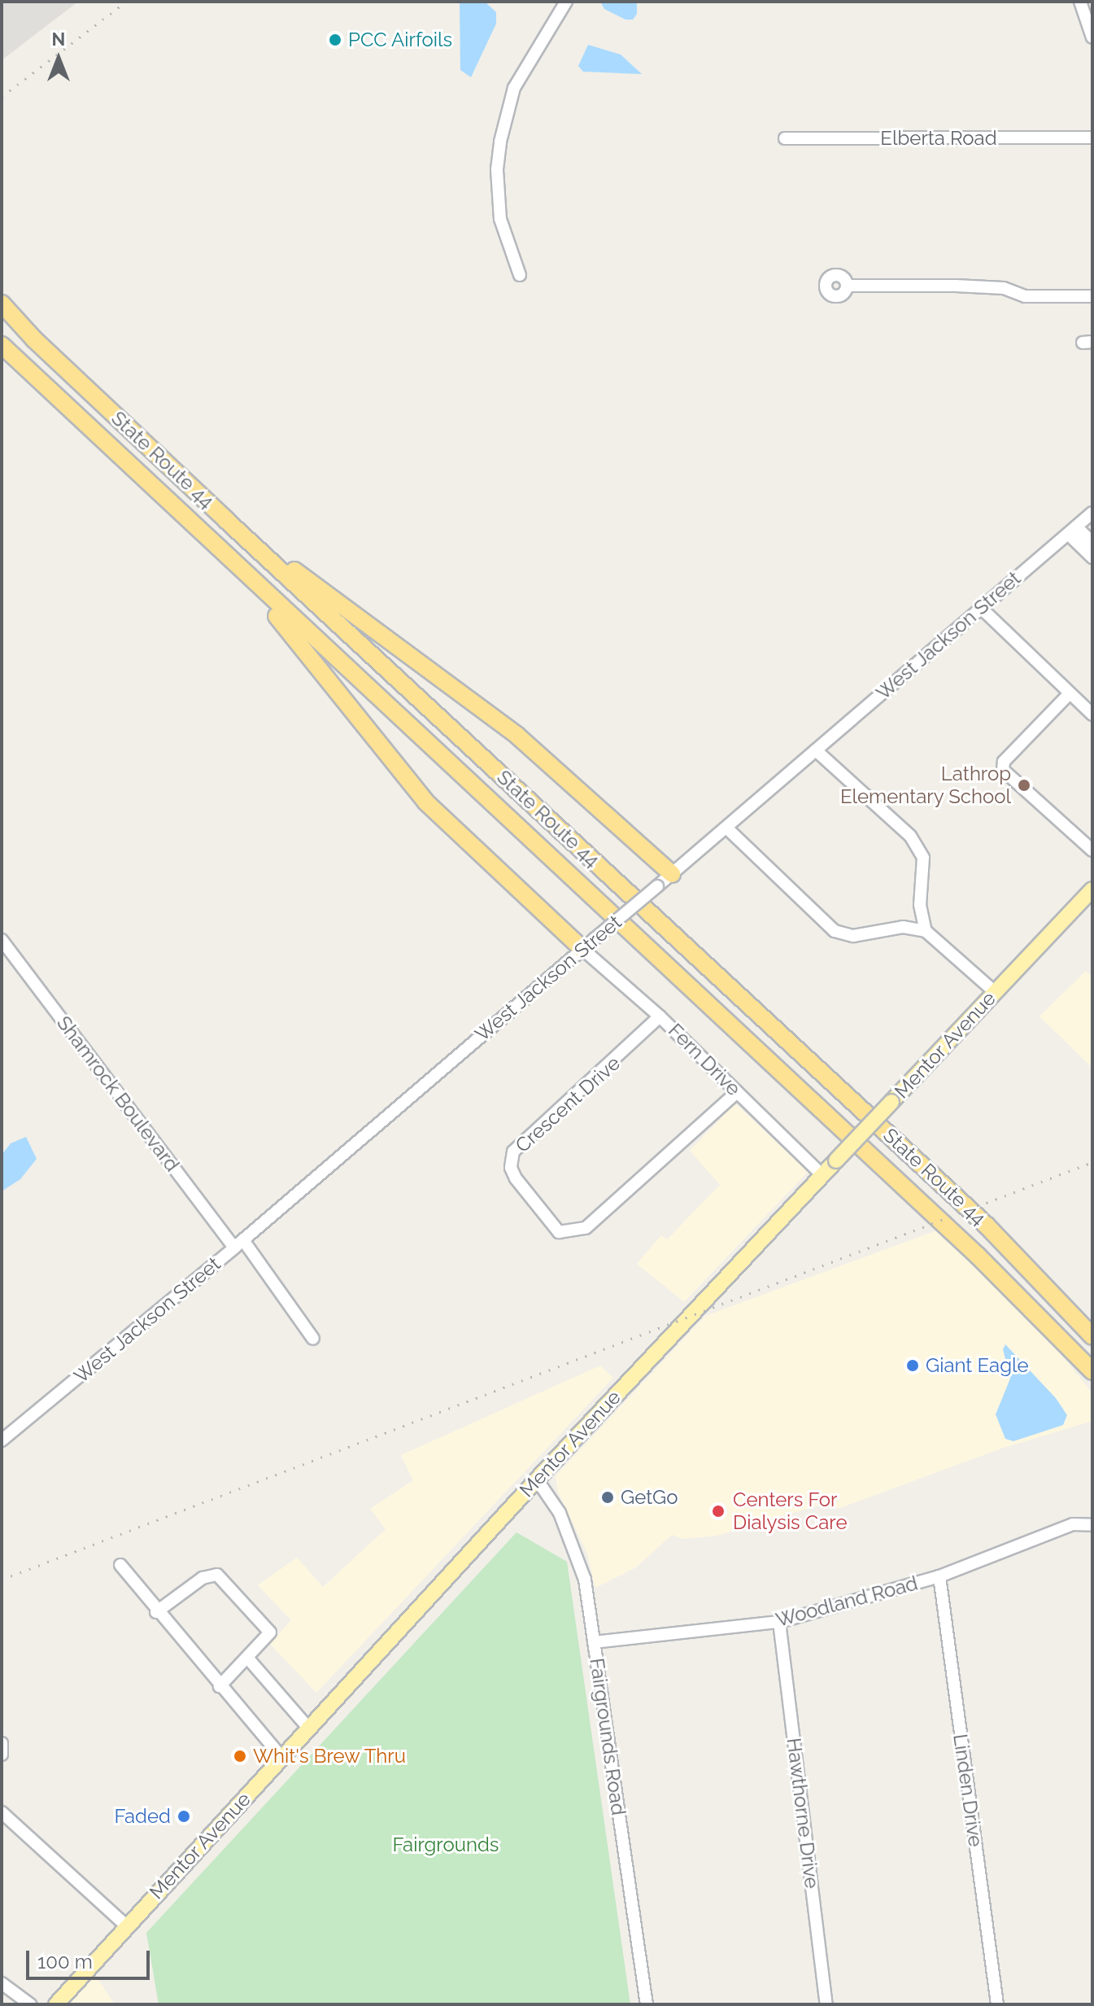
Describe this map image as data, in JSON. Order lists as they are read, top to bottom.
{
  "streets": {
    "highway": ["State Route 44"],
    "main road": ["Mentor Avenue"],
    "street": [
      "Elberta Road",
      "West Jackson Street",
      "Fern Drive",
      "Shamrock Boulevard",
      "Crescent Drive",
      "Woodland Road",
      "Fairgrounds Road",
      "Linden Drive",
      "Hawthorne Drive"
    ]
  },
  "crossings": [
    ["West Jackson Street", "Fern Drive"],
    ["West Jackson Street", "Shamrock Boulevard"],
    ["Mentor Avenue", "Fern Drive"],
    ["Mentor Avenue", "Fairgrounds Road"],
    ["Fern Drive", "Crescent Drive"],
    ["Woodland Road", "Fairgrounds Road"],
    ["Woodland Road", "Linden Drive"],
    ["Woodland Road", "Hawthorne Drive"]
  ],
  "parks": ["Fairgrounds"],
  "places": [
    "PCC Airfoils",
    "Lathrop Elementary School",
    "Giant Eagle",
    "GetGo",
    "Centers For Dialysis Care",
    "Whit's Brew Thru",
    "Faded"
  ],
  "scale_bar": "100 m",
  "north": "top"
}
